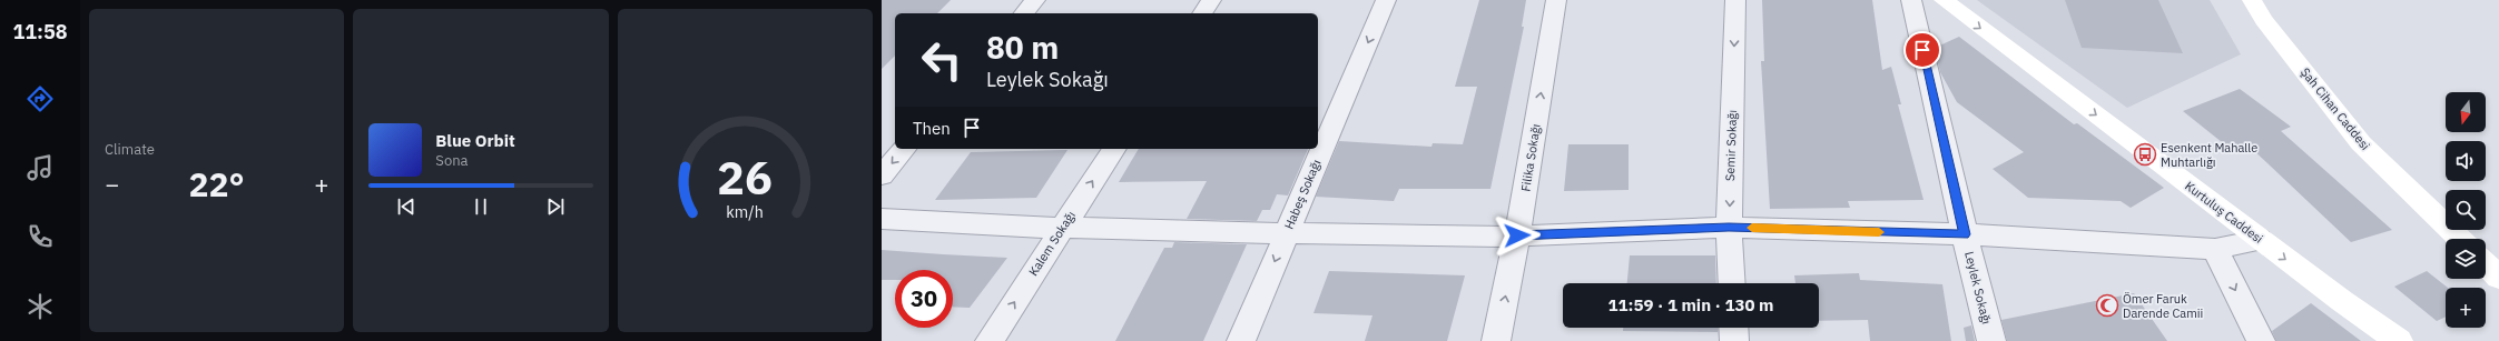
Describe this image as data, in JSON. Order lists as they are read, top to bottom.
{
  "streets": {
    "main road": ["Şah Cihan Caddesi", "Kurtuluş Caddesi"],
    "street": [
      "Semir Sokağı",
      "Filika Sokağı",
      "Habeş Sokağı",
      "Kalem Sokağı",
      "Leylek Sokağı"
    ]
  },
  "one_way": [
    "Semir Sokağı",
    "Filika Sokağı",
    "Habeş Sokağı",
    "Kurtuluş Caddesi",
    "Kalem Sokağı"
  ],
  "places": {
    "bus stop": ["Esenkent Mahalle Muhtarlığı"],
    "mosque": ["Ömer Faruk Darende Camii"]
  },
  "north": "bottom",
  "page": {
    "tabs": "11:58",
    "tile": "Climate",
    "turn": ["80 m", "Leylek Sokağı"],
    "map_buttons": "+",
    "then": "Then",
    "song": ["Blue Orbit", "Sona"],
    "heat": ["−", "22°", "+"],
    "limit": "30",
    "trip": "11:59 · 1 min · 130 m",
    "gauge": ["26", "km/h"]
  }
}
